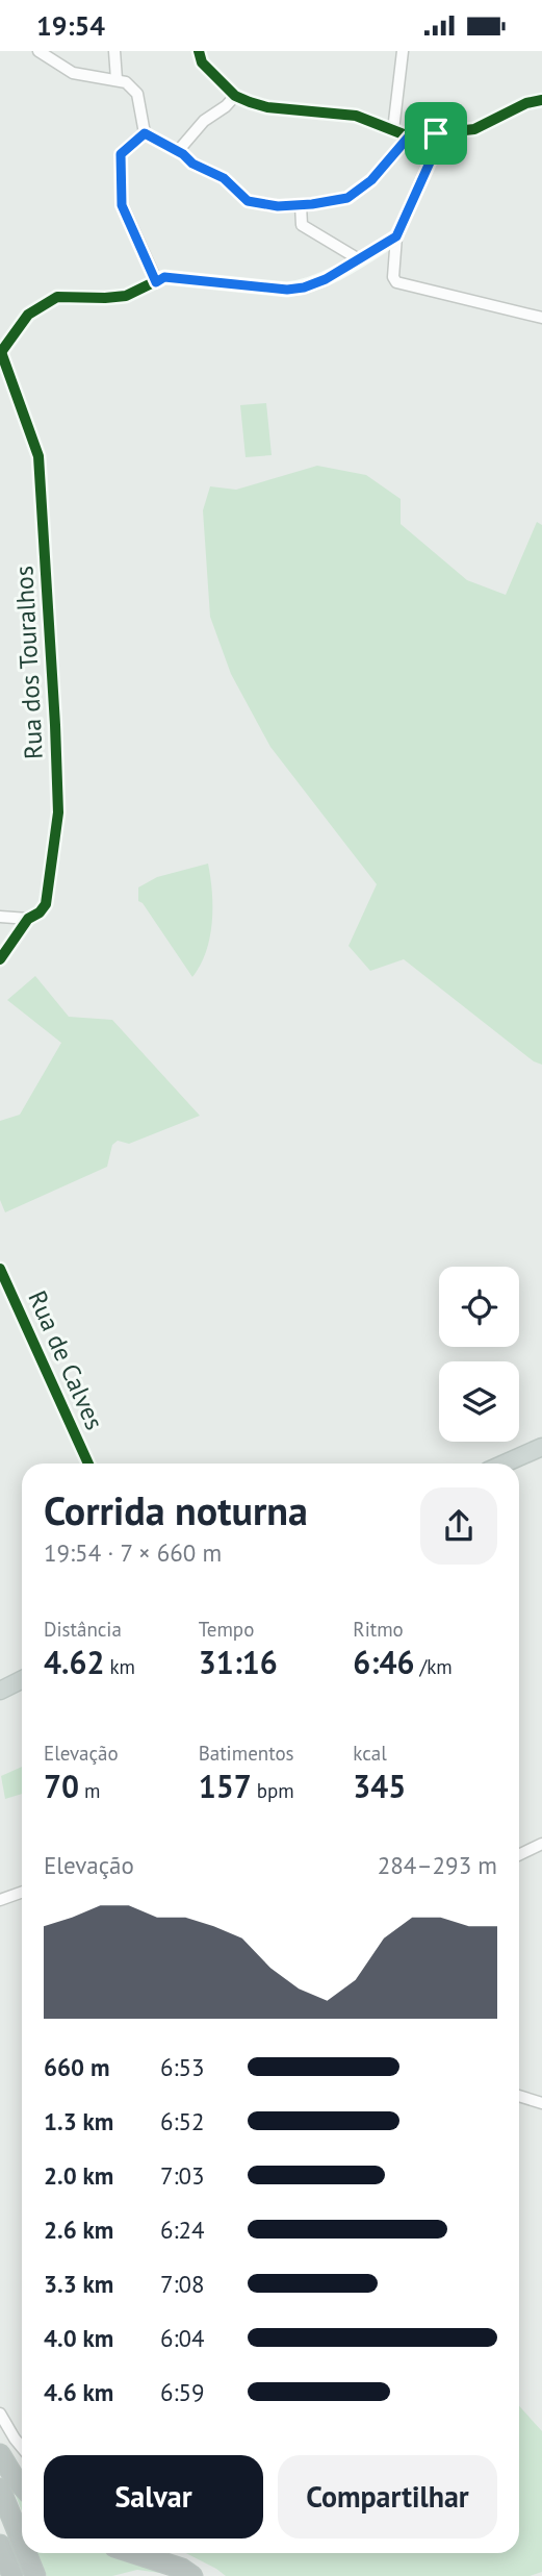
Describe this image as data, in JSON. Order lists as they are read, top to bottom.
{
  "streets": {
    "street": ["Rua dos Touralhos", "Rua de Calves"]
  },
  "page": {
    "status": "19:54",
    "heading": ["Corrida noturna", "19:54 · 7 × 660 m"],
    "stats": [
      ["Distância", "4.62 km"],
      ["Tempo", "31:16"],
      ["Ritmo", "6:46 /km"],
      ["Elevação", "70 m"],
      ["Batimentos", "157 bpm"],
      ["kcal", "345"]
    ],
    "chart": ["Elevação", "284–293 m"],
    "list": [
      {
        "name": "660 m",
        "note": "6:53"
      },
      {
        "name": "1.3 km",
        "note": "6:52"
      },
      {
        "name": "2.0 km",
        "note": "7:03"
      },
      {
        "name": "2.6 km",
        "note": "6:24"
      },
      {
        "name": "3.3 km",
        "note": "7:08"
      },
      {
        "name": "4.0 km",
        "note": "6:04"
      },
      {
        "name": "4.6 km",
        "note": "6:59"
      }
    ],
    "buttons": ["Salvar", "Compartilhar"]
  }
}
